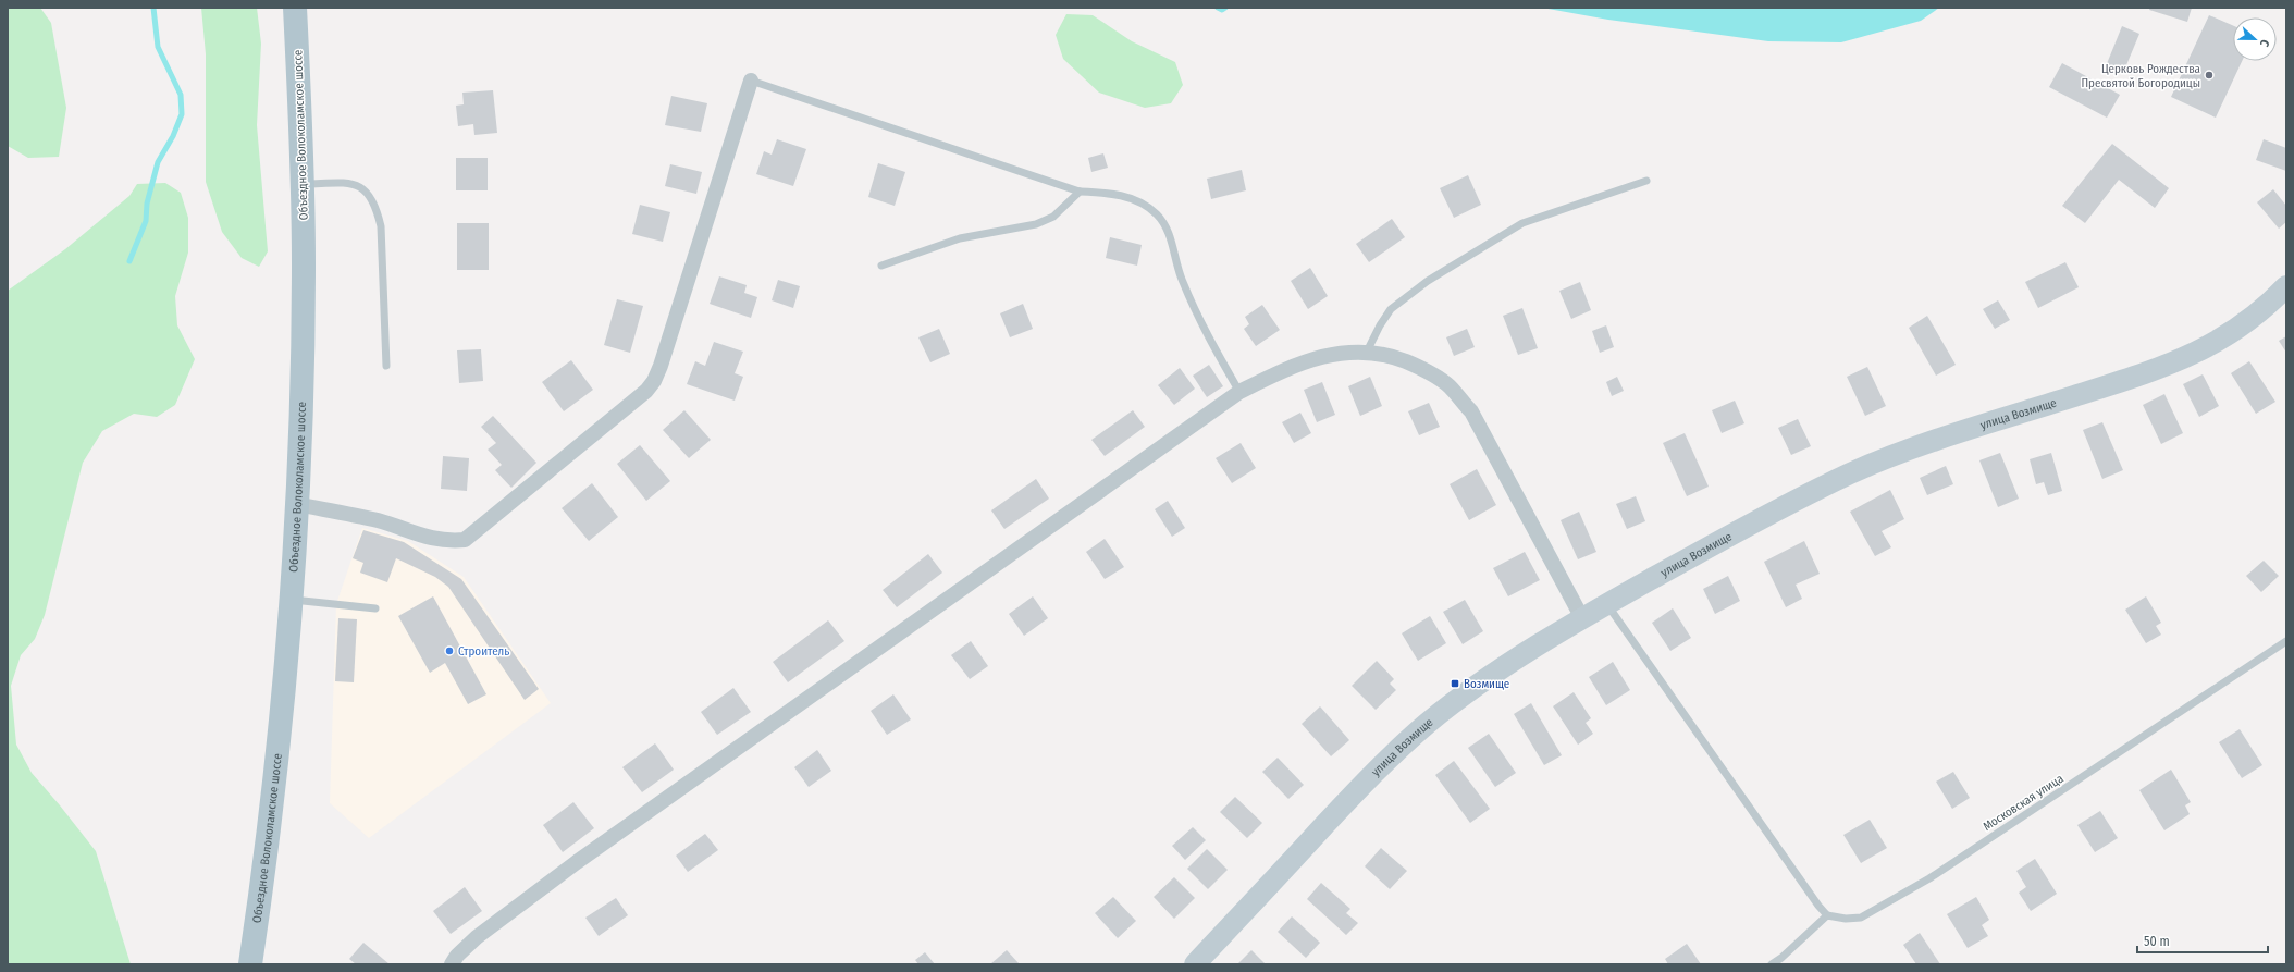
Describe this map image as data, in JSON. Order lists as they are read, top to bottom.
{
  "streets": {
    "main road": ["Объездное Волоколамское шоссе", "улица Возмище"],
    "lane": ["Московская улица"]
  },
  "places": {
    "other": ["Церковь Рождества Пресвятой Богородицы", "Строитель"],
    "transit": ["Возмище"]
  },
  "scale_bar": "50 m",
  "north": "right"
}
